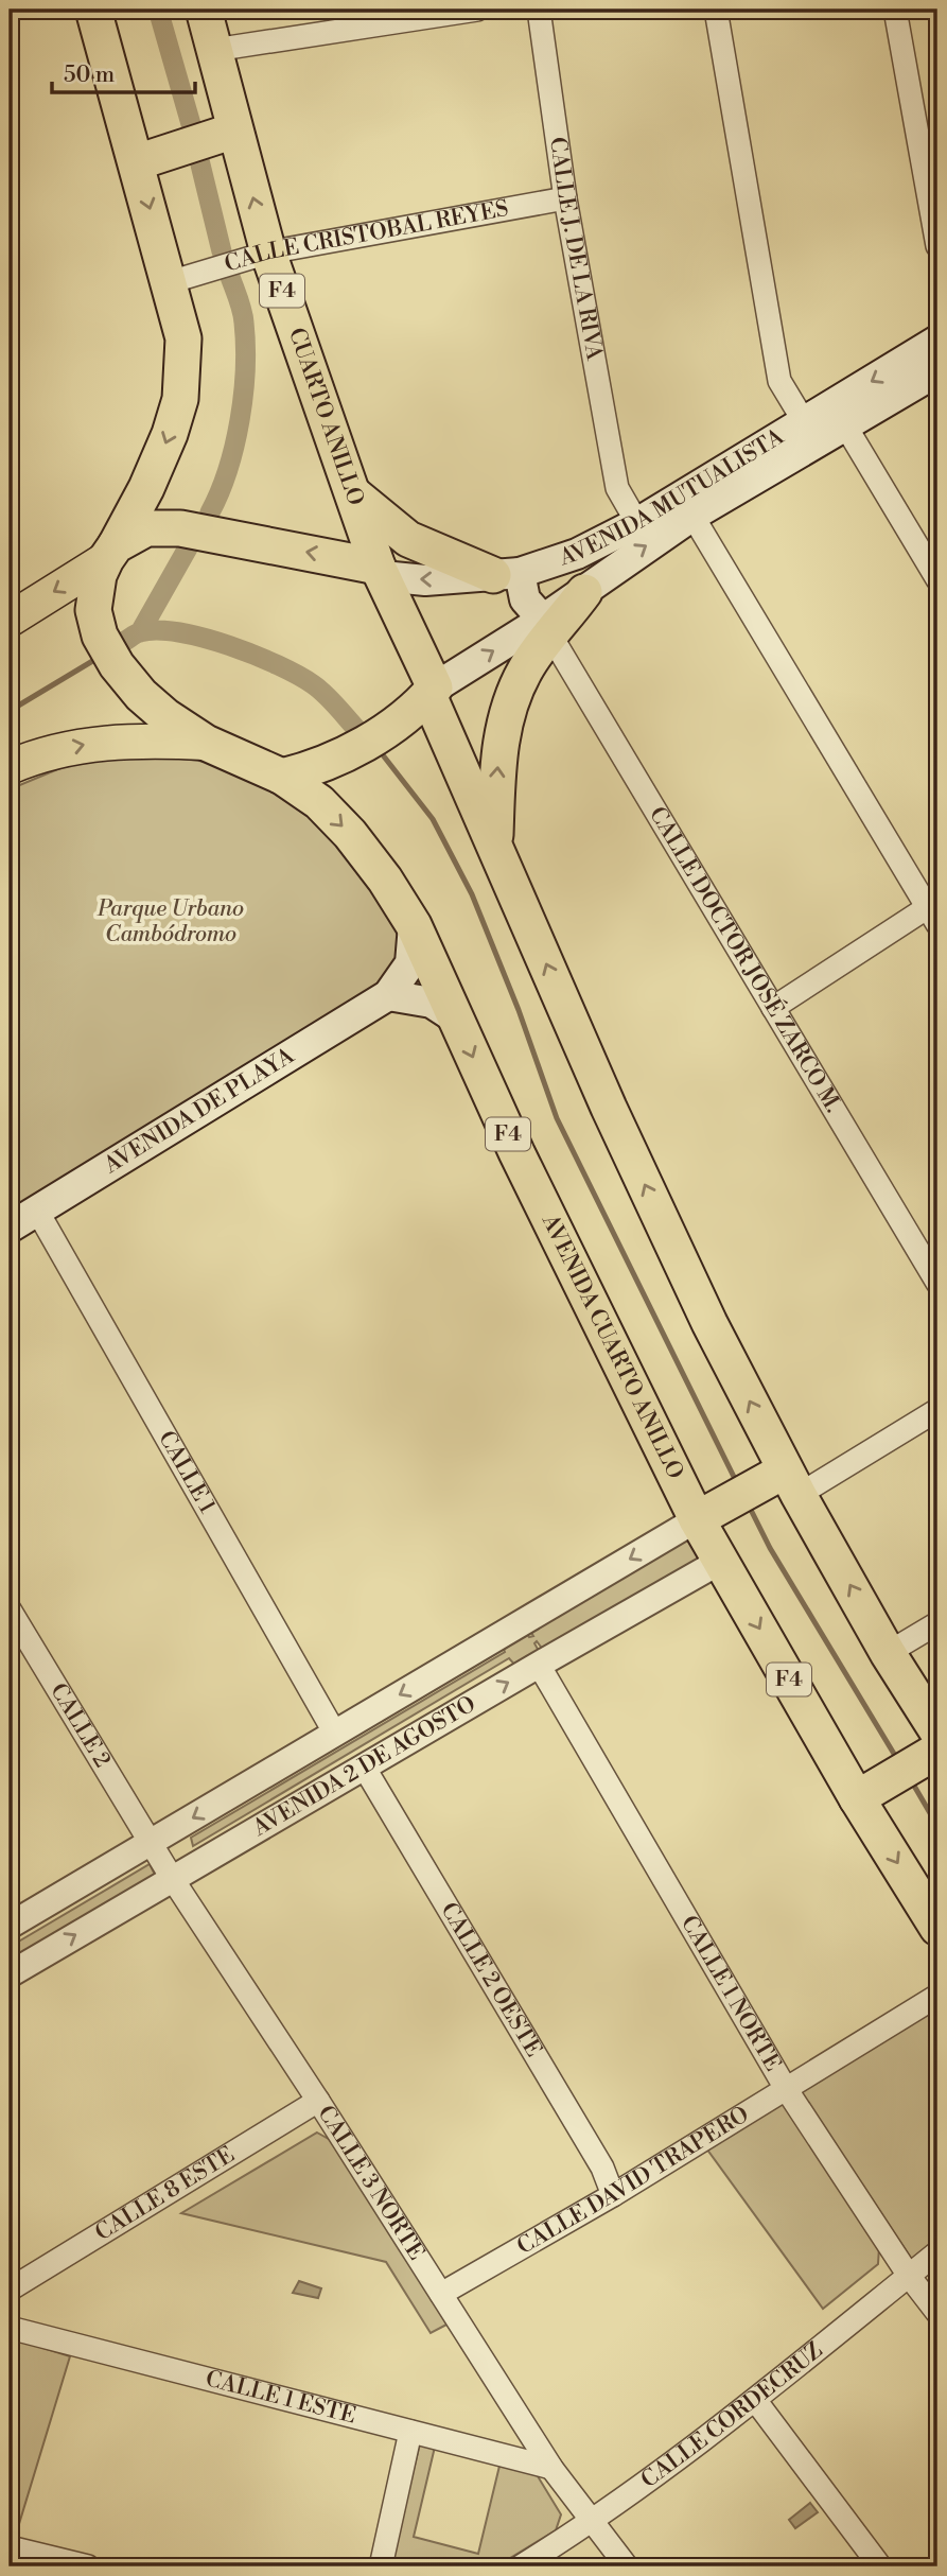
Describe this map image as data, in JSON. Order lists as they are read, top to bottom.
{
  "streets": {
    "highway": ["F4", "CUARTO ANILLO", "AVENIDA CUARTO ANILLO"],
    "main road": ["AVENIDA MUTUALISTA", "AVENIDA DE PLAYA"],
    "street": [
      "CALLE CRISTOBAL REYES",
      "CALLE J. DE LA RIVA",
      "CALLE DOCTOR JOSÉ ZARCO M.",
      "CALLE 1",
      "CALLE 2",
      "AVENIDA 2 DE AGOSTO",
      "CALLE 2 OESTE",
      "CALLE 1 NORTE",
      "CALLE DAVID TRAPERO",
      "CALLE 3 NORTE",
      "CALLE 8 ESTE",
      "CALLE 1 ESTE",
      "CALLE CORDECRUZ"
    ]
  },
  "crossings": [
    ["CALLE CRISTOBAL REYES", "CALLE J. DE LA RIVA"],
    ["CALLE CRISTOBAL REYES", "F4"],
    ["CALLE CRISTOBAL REYES", "CUARTO ANILLO"],
    ["CALLE J. DE LA RIVA", "AVENIDA MUTUALISTA"],
    ["F4", "CUARTO ANILLO"],
    ["F4", "AVENIDA MUTUALISTA"],
    ["F4", "AVENIDA CUARTO ANILLO"],
    ["CUARTO ANILLO", "AVENIDA MUTUALISTA"],
    ["AVENIDA DE PLAYA", "AVENIDA CUARTO ANILLO"],
    ["AVENIDA DE PLAYA", "CALLE 1"],
    ["AVENIDA CUARTO ANILLO", "AVENIDA 2 DE AGOSTO"],
    ["CALLE 1", "AVENIDA 2 DE AGOSTO"],
    ["CALLE 2", "AVENIDA 2 DE AGOSTO"],
    ["CALLE 2", "CALLE 3 NORTE"],
    ["AVENIDA 2 DE AGOSTO", "CALLE 2 OESTE"],
    ["AVENIDA 2 DE AGOSTO", "CALLE 1 NORTE"],
    ["AVENIDA 2 DE AGOSTO", "CALLE 3 NORTE"],
    ["CALLE 2 OESTE", "CALLE DAVID TRAPERO"],
    ["CALLE 1 NORTE", "CALLE DAVID TRAPERO"],
    ["CALLE 1 NORTE", "CALLE CORDECRUZ"],
    ["CALLE DAVID TRAPERO", "CALLE 3 NORTE"],
    ["CALLE 3 NORTE", "CALLE 8 ESTE"],
    ["CALLE 3 NORTE", "CALLE 1 ESTE"],
    ["CALLE 3 NORTE", "CALLE CORDECRUZ"]
  ],
  "parks": ["Parque Urbano Cambódromo"],
  "scale_bar": "50 m"
}
